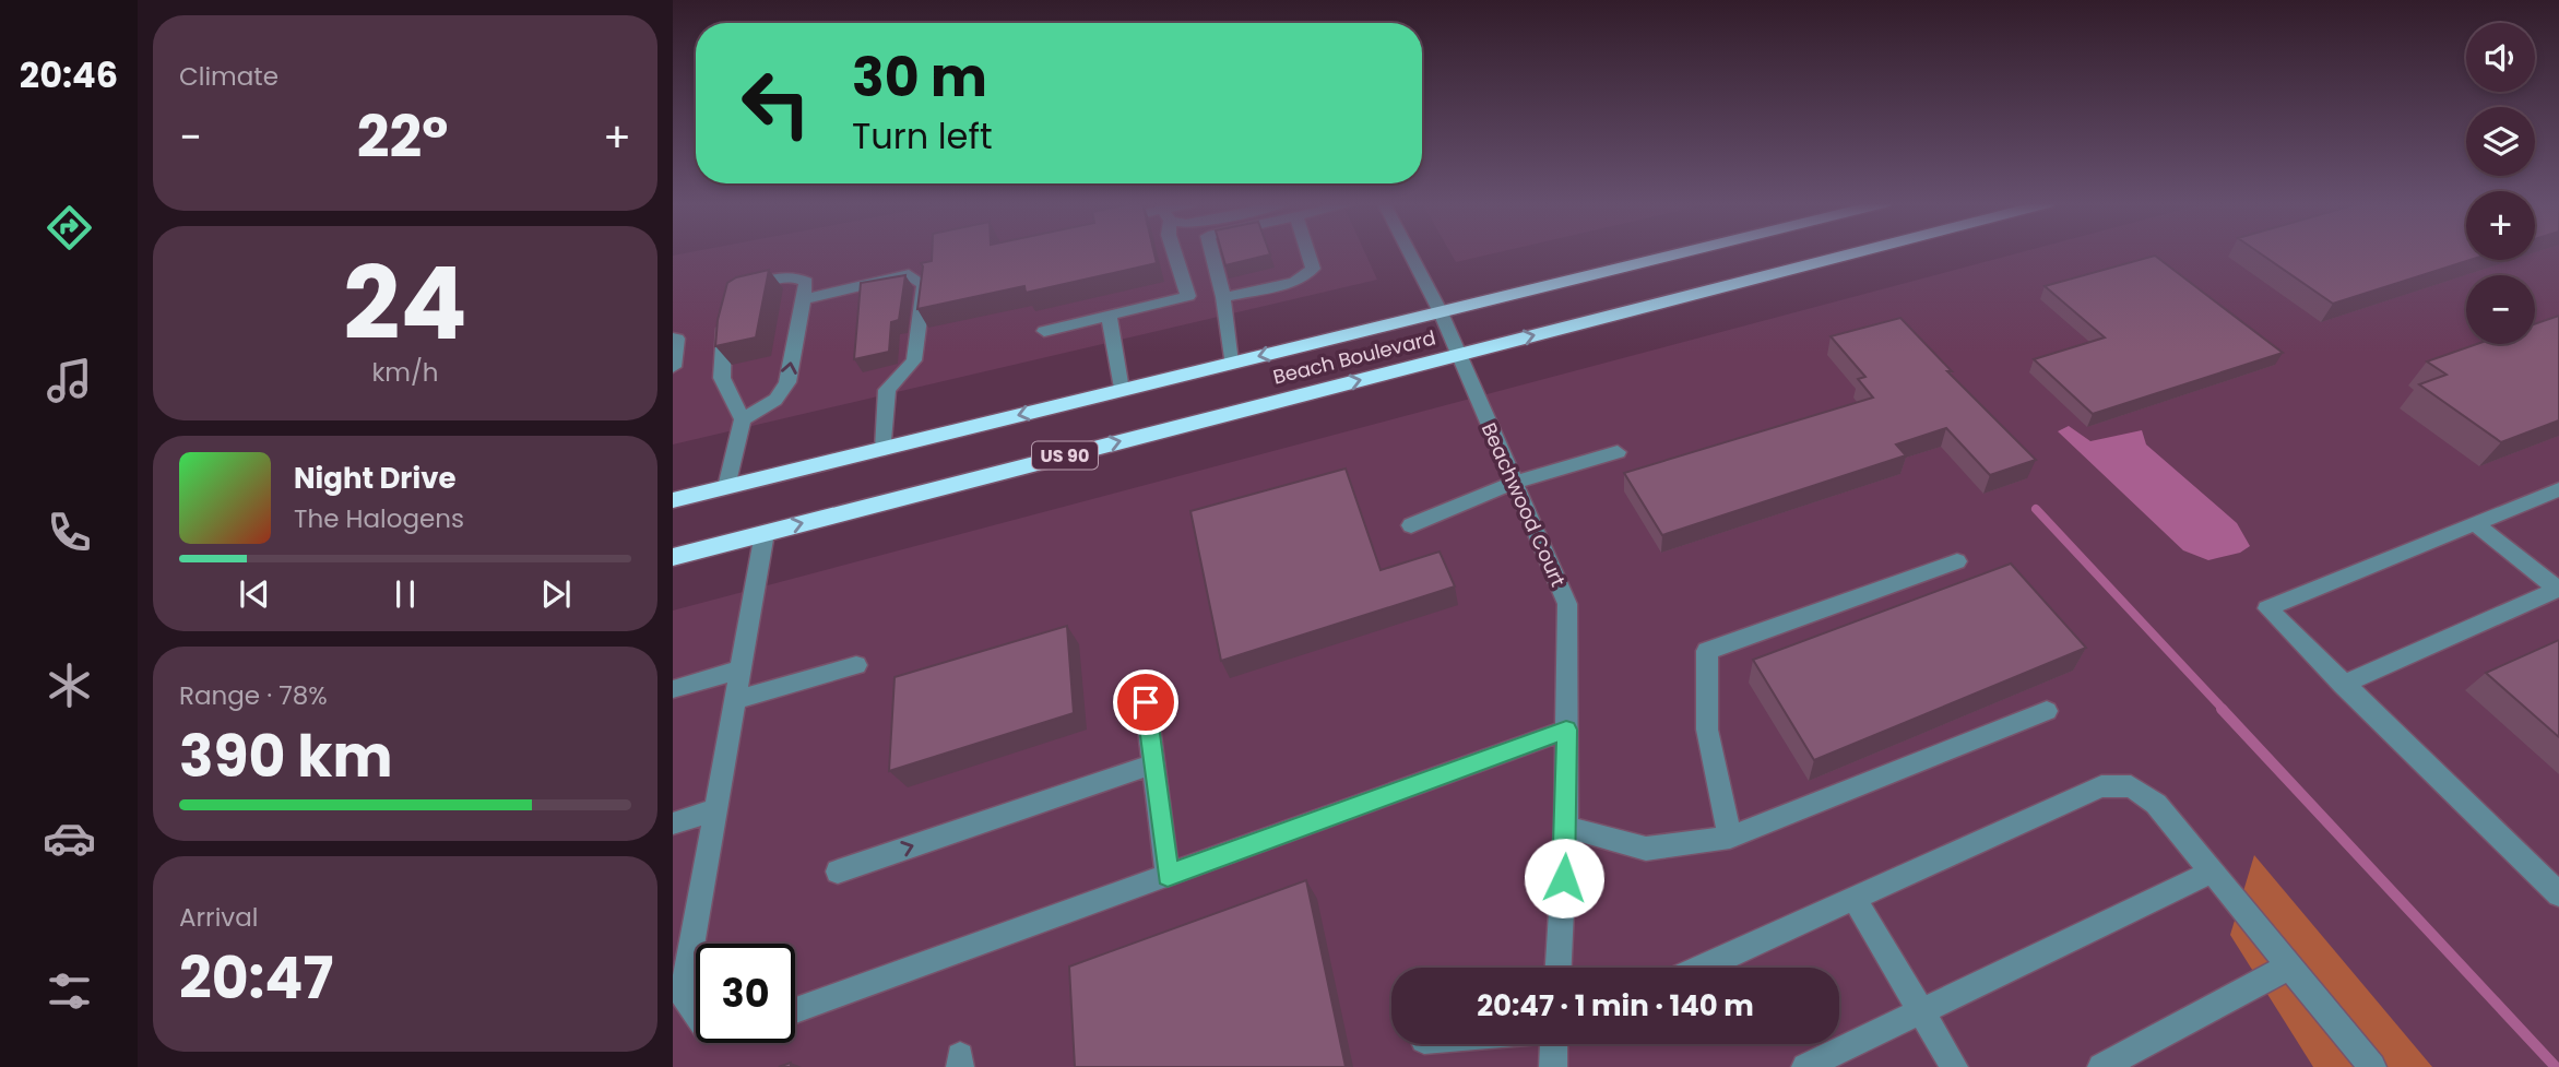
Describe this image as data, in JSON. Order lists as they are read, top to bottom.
{
  "streets": {
    "highway": ["Beach Boulevard", "US 90"],
    "street": ["Beachwood Court"]
  },
  "crossings": [
    ["Beach Boulevard", "Beachwood Court"]
  ],
  "page": {
    "tabs": "20:46",
    "tile": [
      "Climate",
      ["24", "km/h"],
      ["Range · 78%", "390 km"],
      ["Arrival", "20:47"]
    ],
    "map_buttons": ["+", "−"],
    "turn": ["30 m", "Turn left"],
    "heat": ["−", "22°", "+"],
    "song": ["Night Drive", "The Halogens"],
    "limit": "30",
    "trip": "20:47 · 1 min · 140 m"
  }
}
